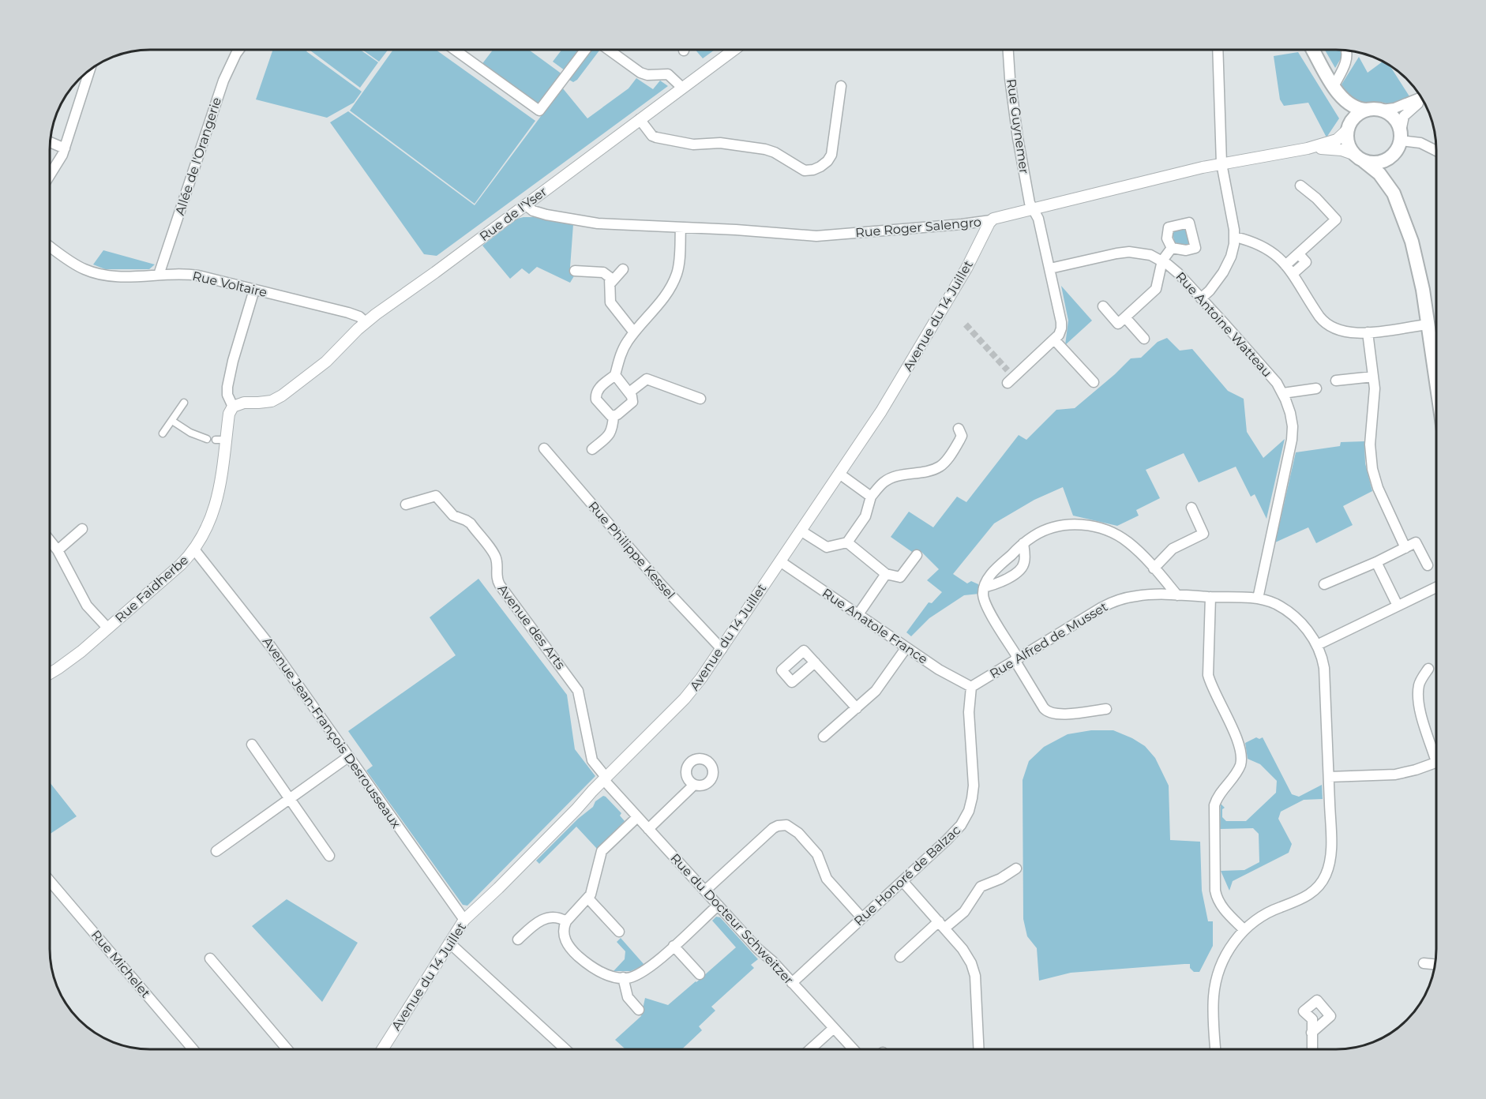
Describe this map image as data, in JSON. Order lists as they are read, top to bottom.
{
  "streets": {
    "street": [
      "Rue Guynemer",
      "Allée de l'Orangerie",
      "Rue de l'Yser",
      "Rue Roger Salengro",
      "Rue Voltaire",
      "Avenue du 14 Juillet",
      "Rue Antoine Watteau",
      "Rue Philippe Kessel",
      "Rue Faidherbe",
      "Rue Anatole France",
      "Avenue des Arts",
      "Rue Alfred de Musset",
      "Avenue Jean-François Desrousseaux",
      "Rue Honoré de Balzac",
      "Rue du Docteur Schweitzer",
      "Rue Michelet"
    ]
  },
  "crossings": [
    ["Rue Guynemer", "Rue Roger Salengro"],
    ["Rue Guynemer", "Rue Antoine Watteau"],
    ["Allée de l'Orangerie", "Rue Voltaire"],
    ["Rue de l'Yser", "Rue Roger Salengro"],
    ["Rue de l'Yser", "Rue Voltaire"],
    ["Rue de l'Yser", "Rue Faidherbe"],
    ["Rue Roger Salengro", "Avenue du 14 Juillet"],
    ["Avenue du 14 Juillet", "Rue Philippe Kessel"],
    ["Avenue du 14 Juillet", "Rue Anatole France"],
    ["Avenue du 14 Juillet", "Avenue des Arts"],
    ["Avenue du 14 Juillet", "Avenue Jean-François Desrousseaux"],
    ["Avenue du 14 Juillet", "Rue du Docteur Schweitzer"],
    ["Rue Antoine Watteau", "Rue Alfred de Musset"],
    ["Rue Faidherbe", "Avenue Jean-François Desrousseaux"],
    ["Rue Anatole France", "Rue Alfred de Musset"],
    ["Rue Anatole France", "Rue Honoré de Balzac"],
    ["Avenue des Arts", "Rue du Docteur Schweitzer"],
    ["Rue Alfred de Musset", "Rue Honoré de Balzac"],
    ["Rue Honoré de Balzac", "Rue du Docteur Schweitzer"]
  ]
}
